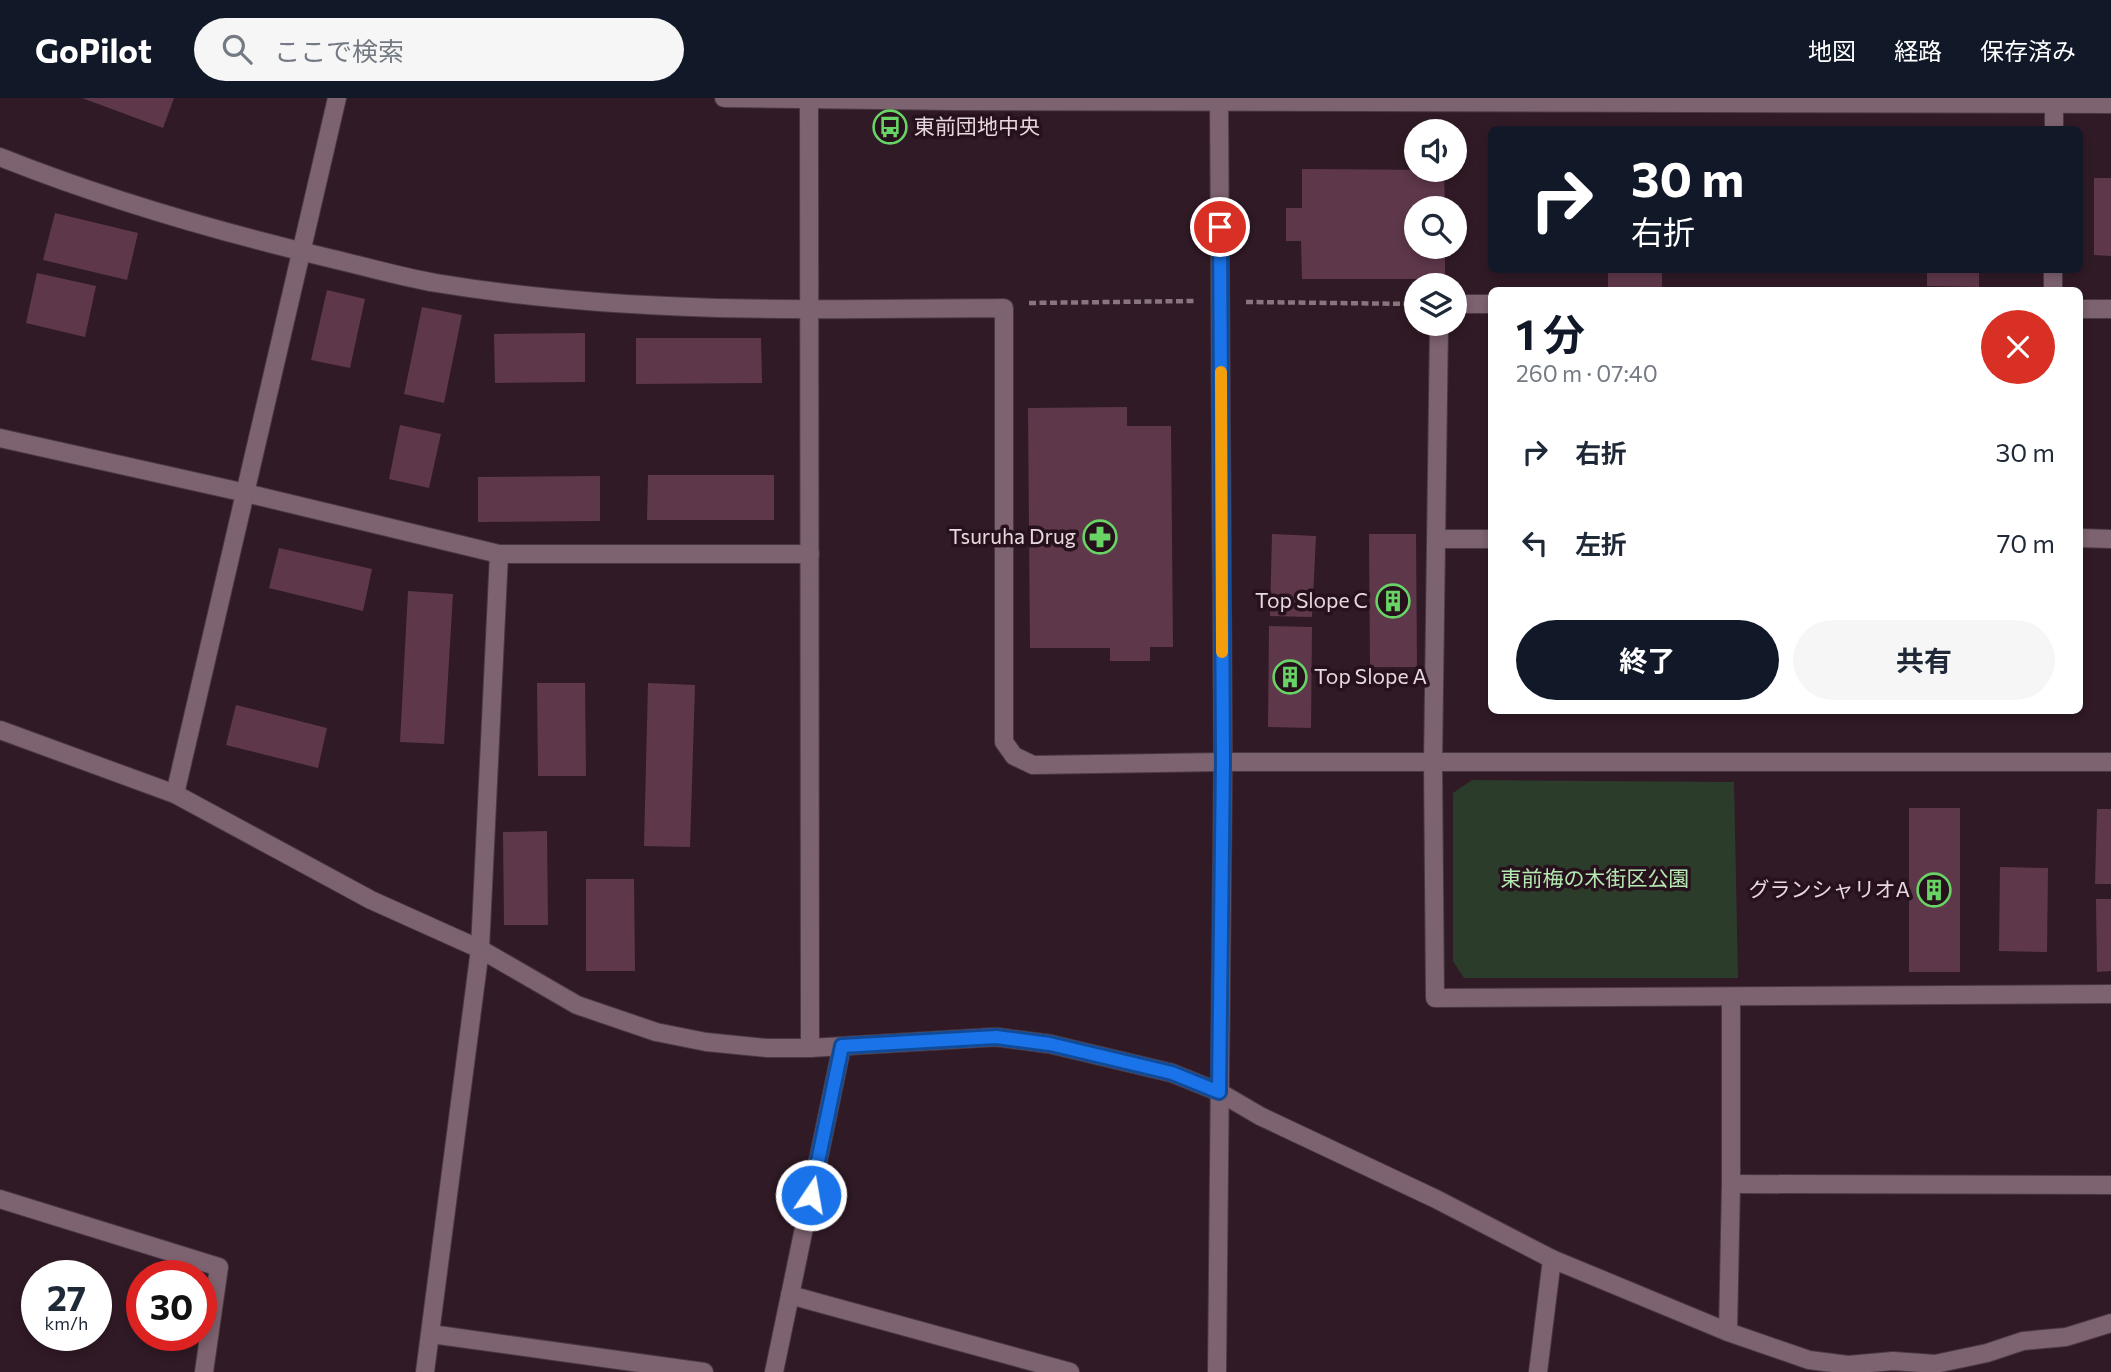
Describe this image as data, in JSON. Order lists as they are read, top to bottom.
{
  "parks": ["東前梅の木街区公園"],
  "places": {
    "bus stop": ["東前団地中央"],
    "pharmacy": ["Tsuruha Drug"],
    "building": ["Top Slope C", "Top Slope A", "グランシャリオA"]
  },
  "page": {
    "header": "GoPilot",
    "search": "ここで検索",
    "nav": ["地図", "経路", "保存済み"],
    "turn": ["30 m", "右折"],
    "heading": ["1 分", "260 m · 07:40"],
    "list": [
      {
        "name": "右折",
        "value": "30 m"
      },
      {
        "name": "左折",
        "value": "70 m"
      }
    ],
    "buttons": ["終了", "共有"],
    "speed": "27 km/h",
    "limit": "30"
  }
}
